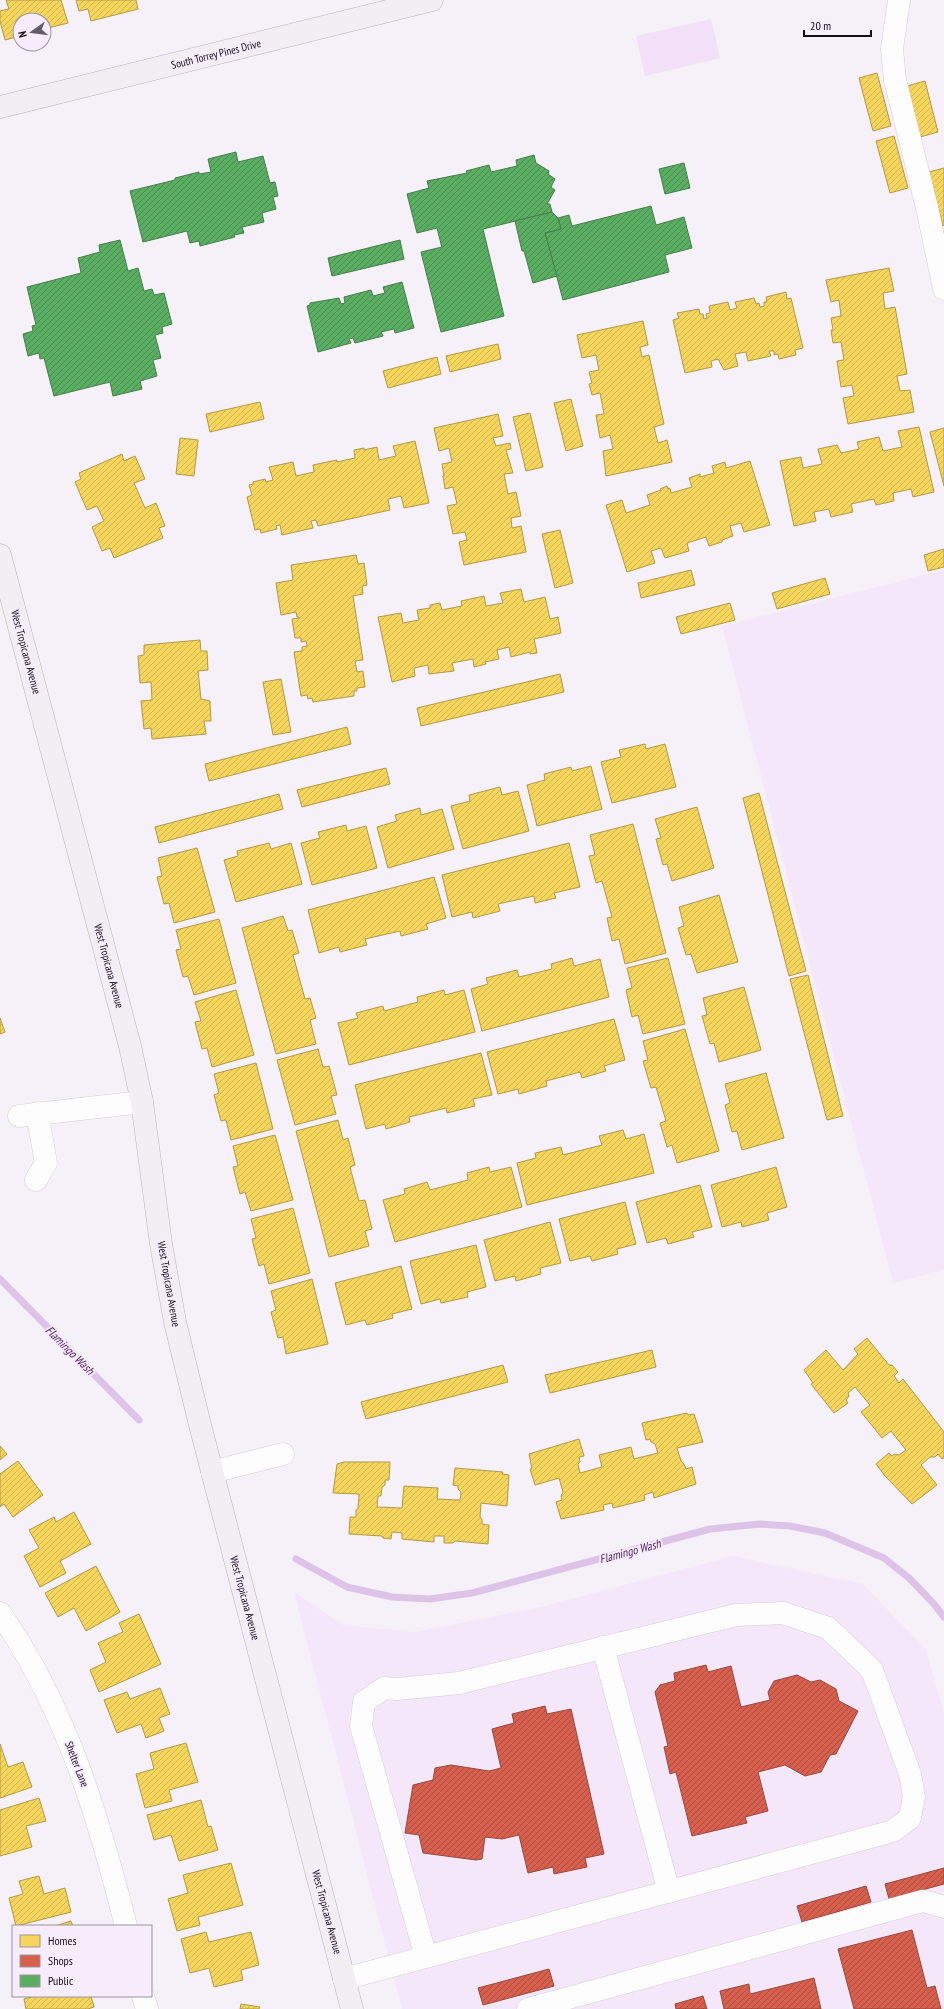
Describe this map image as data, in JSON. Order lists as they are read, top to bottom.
{
  "streets": {
    "main road": ["South Torrey Pines Drive", "West Tropicana Avenue"],
    "street": ["Shelter Lane"]
  },
  "water": ["Flamingo Wash"],
  "legend": ["Homes", "Shops", "Public"],
  "scale_bar": "20 m",
  "north": "left"
}
